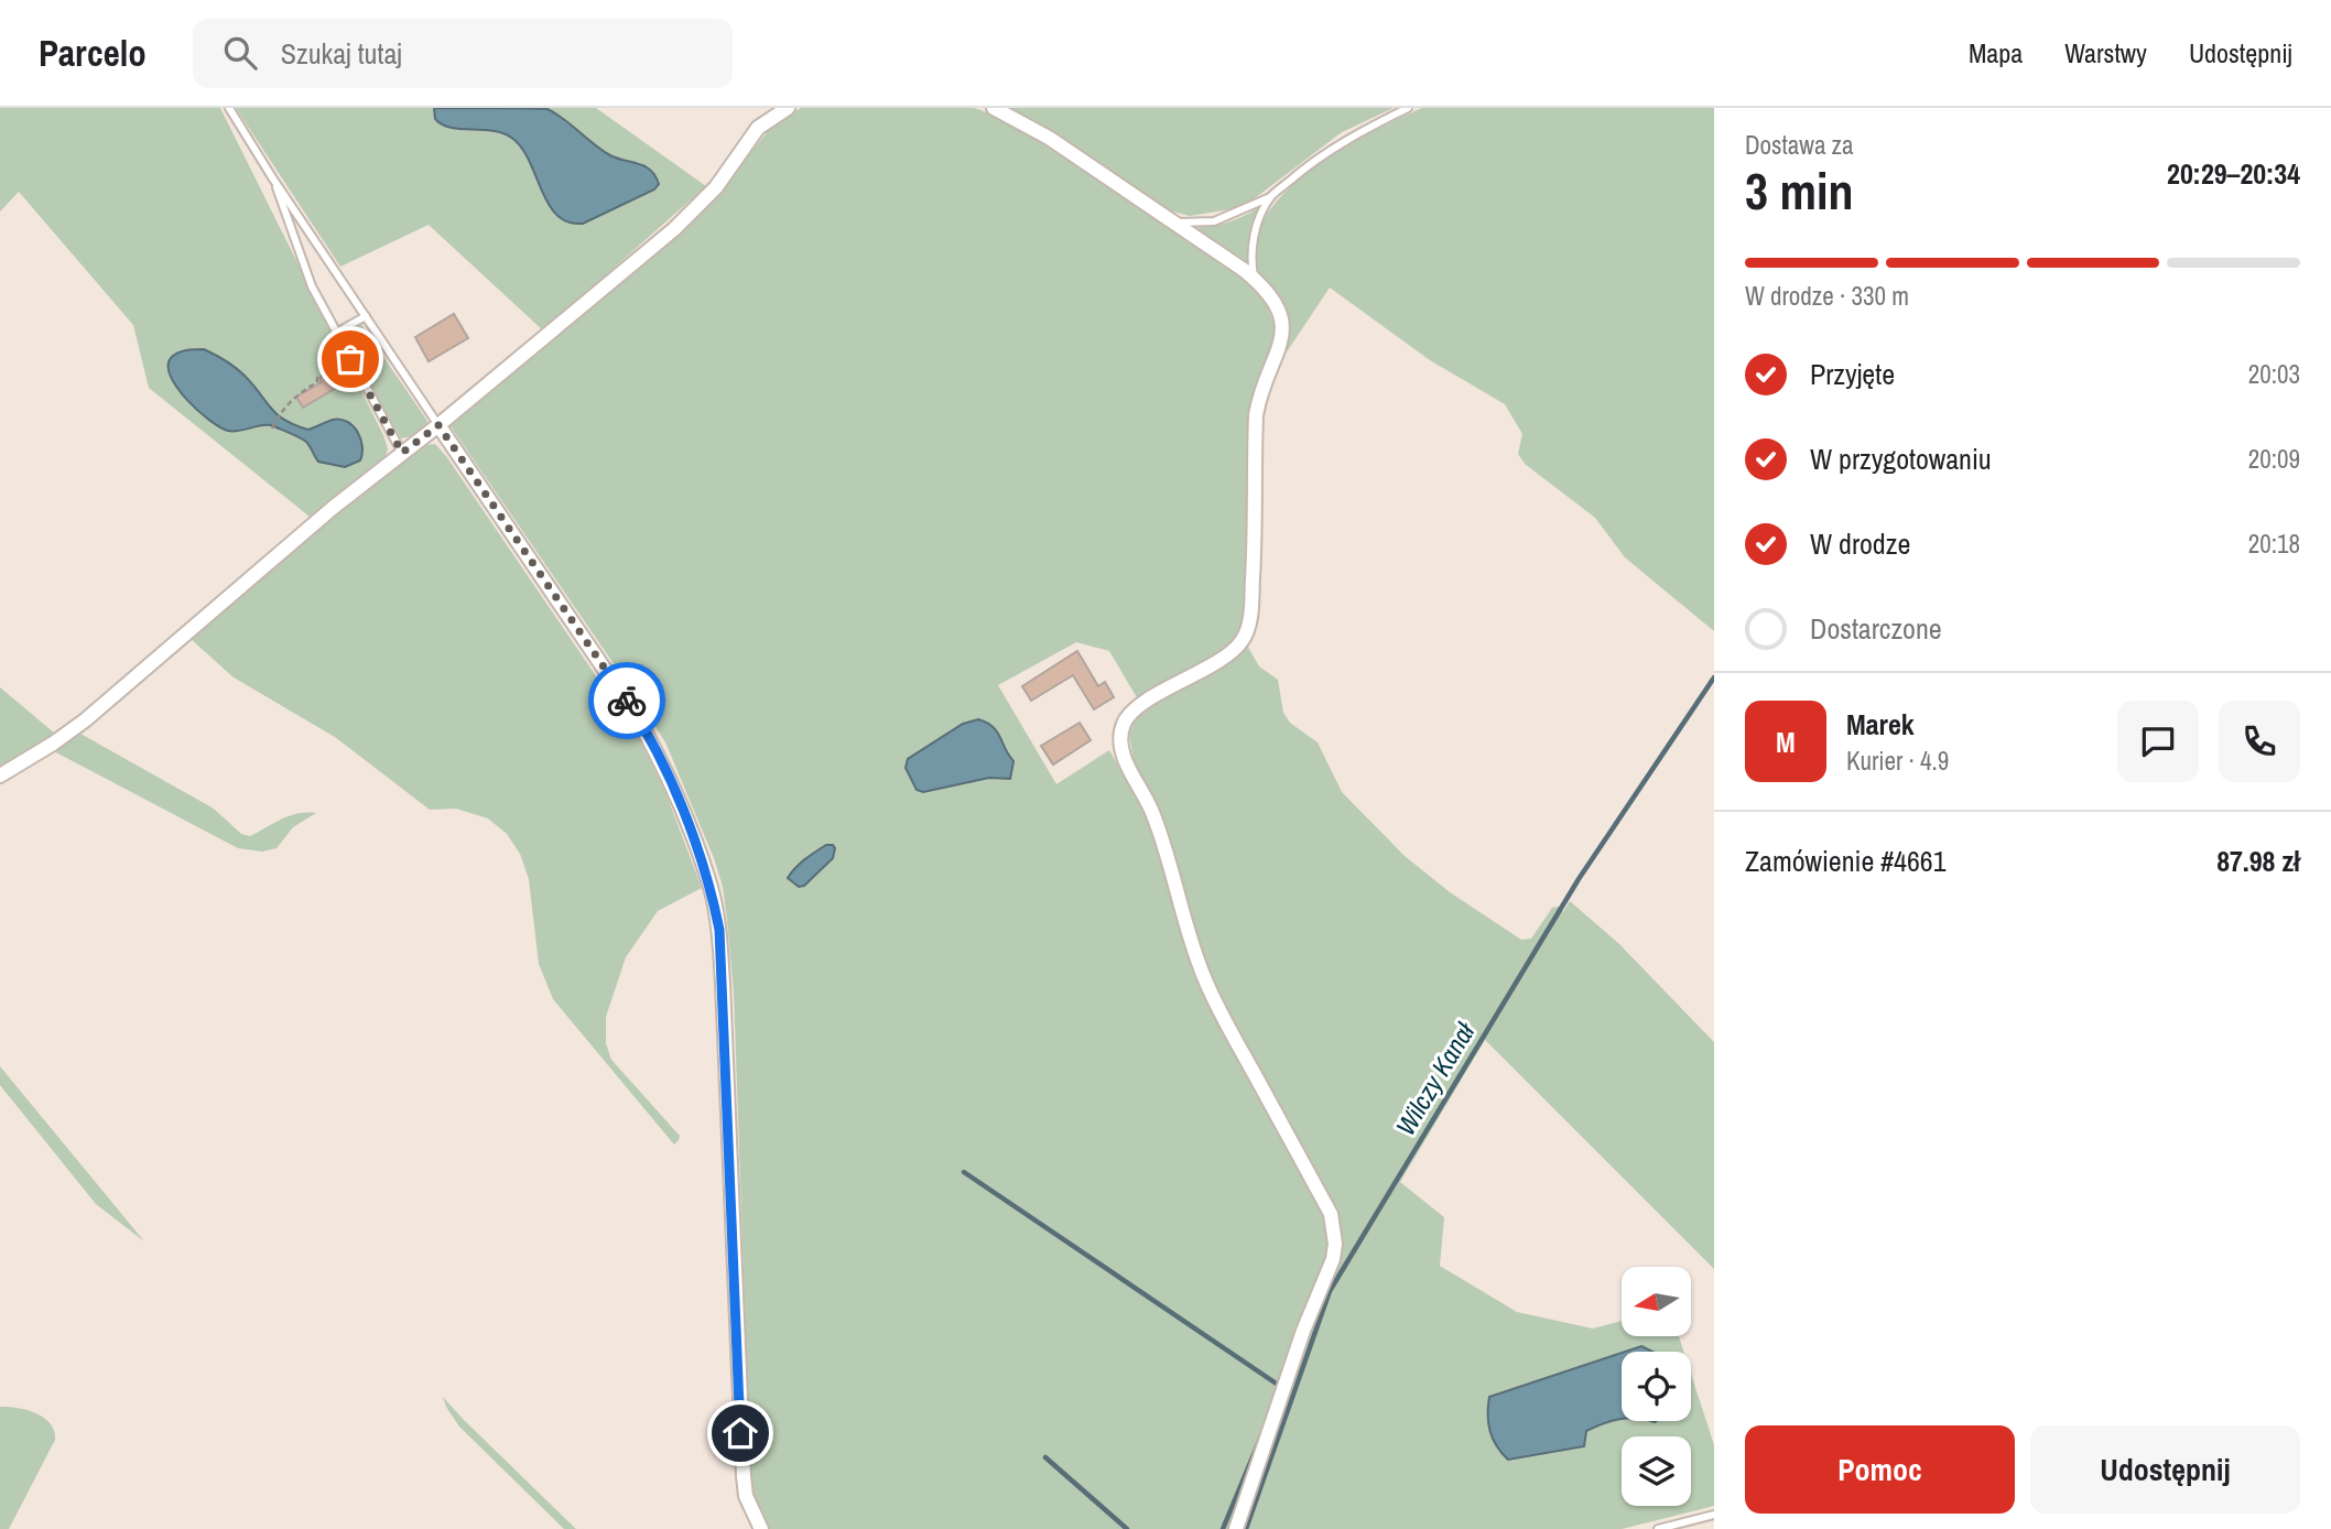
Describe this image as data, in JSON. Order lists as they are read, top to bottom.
{
  "water": ["Wilczy Kanał"],
  "north": "left",
  "page": {
    "header": "Parcelo",
    "search": "Szukaj tutaj",
    "nav": ["Mapa", "Warstwy", "Udostępnij"],
    "heading": ["3 min", "Dostawa za", "20:29–20:34"],
    "panel": [
      "Marek",
      "Kurier · 4.9",
      "Zamówienie #4661",
      "87.98 zł"
    ],
    "bar": "W drodze · 330 m",
    "list": [
      ["Przyjęte", "20:03"],
      ["W przygotowaniu", "20:09"],
      ["W drodze", "20:18"],
      "Dostarczone"
    ],
    "round": "M",
    "buttons": ["Pomoc", "Udostępnij"]
  }
}
